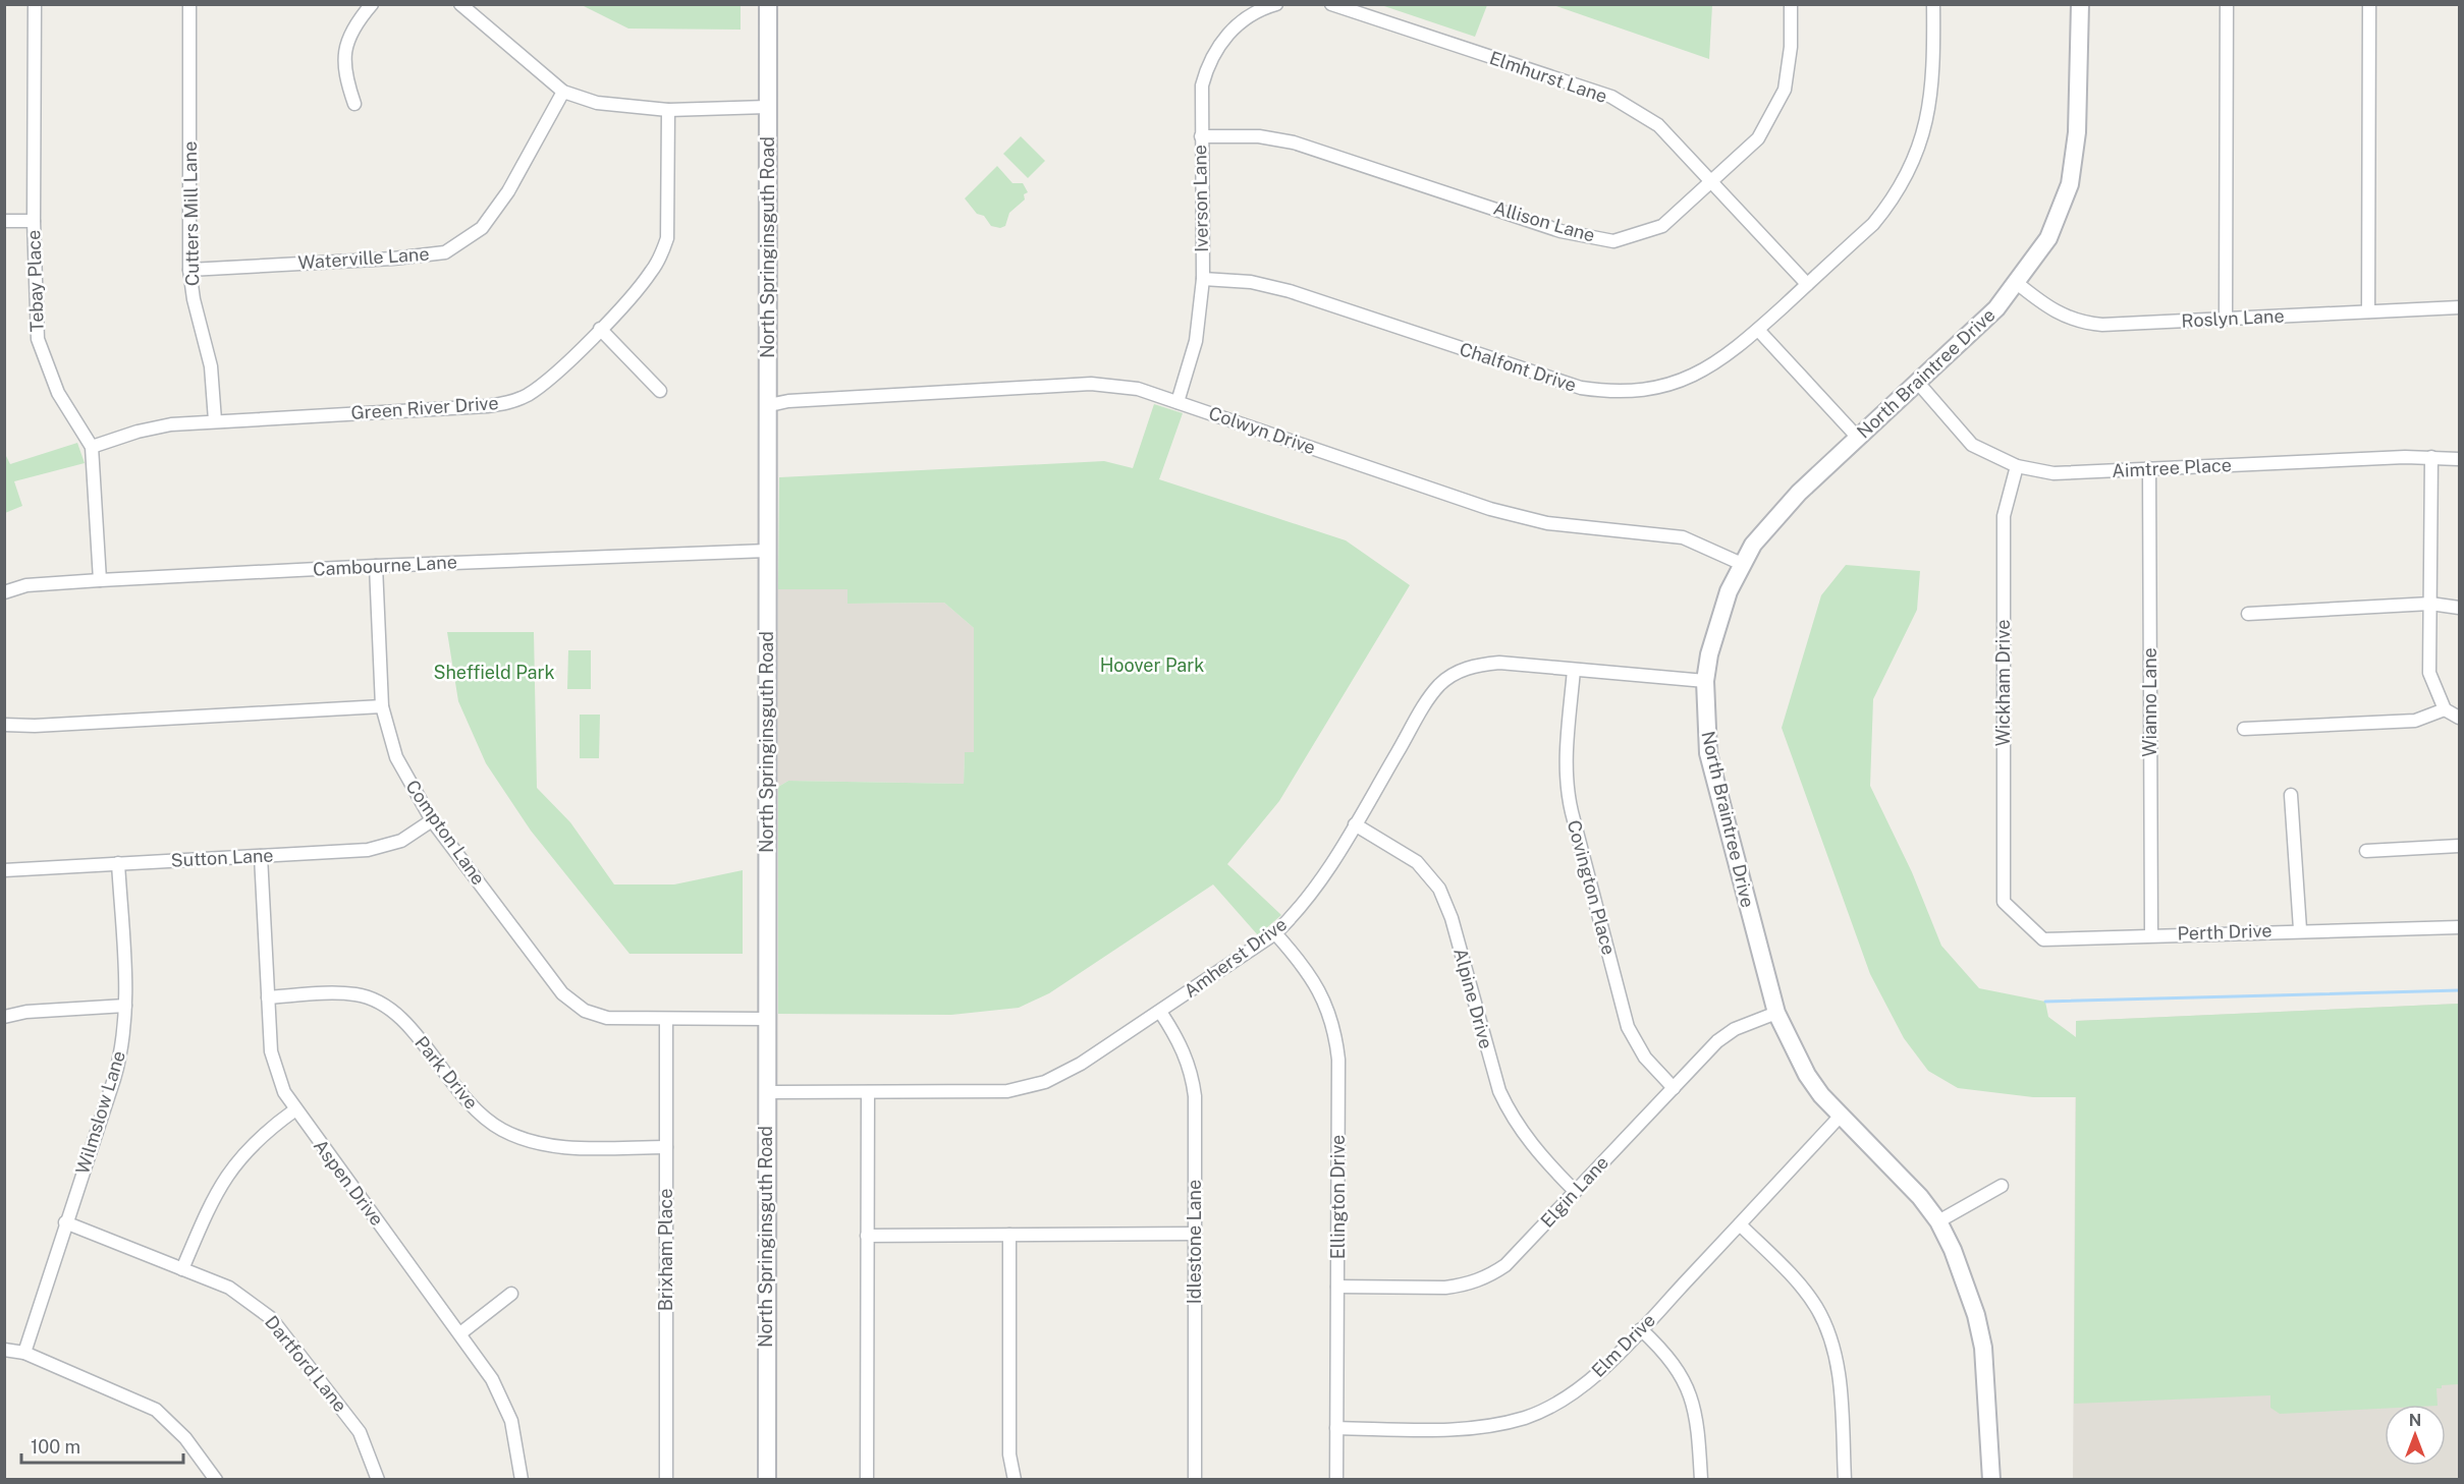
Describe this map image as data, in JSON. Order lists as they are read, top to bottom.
{
  "streets": {
    "street": [
      "Elmhurst Lane",
      "Iverson Lane",
      "Cutters Mill Lane",
      "Allison Lane",
      "North Springinsguth Road",
      "Waterville Lane",
      "Tebay Place",
      "Roslyn Lane",
      "Chalfont Drive",
      "North Braintree Drive",
      "Green River Drive",
      "Colwyn Drive",
      "Aimtree Place",
      "Cambourne Lane",
      "Wickham Drive",
      "Wianno Lane",
      "Compton Lane",
      "Sutton Lane",
      "Covington Place",
      "Perth Drive",
      "Amherst Drive",
      "Alpine Drive",
      "Park Drive",
      "Wilmslow Lane",
      "Aspen Drive",
      "Elgin Lane",
      "Ellington Drive",
      "Idlestone Lane",
      "Brixham Place",
      "Elm Drive",
      "Dartford Lane"
    ]
  },
  "crossings": [
    ["Elmhurst Lane", "Allison Lane"],
    ["Elmhurst Lane", "Chalfont Drive"],
    ["Iverson Lane", "Allison Lane"],
    ["Iverson Lane", "Chalfont Drive"],
    ["Iverson Lane", "Colwyn Drive"],
    ["Cutters Mill Lane", "Waterville Lane"],
    ["Cutters Mill Lane", "Green River Drive"],
    ["North Springinsguth Road", "Colwyn Drive"],
    ["North Springinsguth Road", "Cambourne Lane"],
    ["North Springinsguth Road", "Amherst Drive"],
    ["Tebay Place", "Green River Drive"],
    ["Tebay Place", "Cambourne Lane"],
    ["Roslyn Lane", "North Braintree Drive"],
    ["North Braintree Drive", "Colwyn Drive"],
    ["North Braintree Drive", "Aimtree Place"],
    ["North Braintree Drive", "Amherst Drive"],
    ["North Braintree Drive", "Elgin Lane"],
    ["North Braintree Drive", "Elm Drive"],
    ["Aimtree Place", "Wickham Drive"],
    ["Aimtree Place", "Wianno Lane"],
    ["Cambourne Lane", "Compton Lane"],
    ["Wickham Drive", "Perth Drive"],
    ["Wianno Lane", "Perth Drive"],
    ["Compton Lane", "Sutton Lane"],
    ["Compton Lane", "Brixham Place"],
    ["Sutton Lane", "Wilmslow Lane"],
    ["Sutton Lane", "Aspen Drive"],
    ["Covington Place", "Amherst Drive"],
    ["Covington Place", "Elgin Lane"],
    ["Amherst Drive", "Alpine Drive"],
    ["Amherst Drive", "Ellington Drive"],
    ["Amherst Drive", "Idlestone Lane"],
    ["Alpine Drive", "Elgin Lane"],
    ["Park Drive", "Aspen Drive"],
    ["Park Drive", "Brixham Place"],
    ["Wilmslow Lane", "Dartford Lane"],
    ["Elgin Lane", "Ellington Drive"],
    ["Ellington Drive", "Elm Drive"]
  ],
  "parks": ["Hoover Park", "Sheffield Park"],
  "scale_bar": "100 m",
  "north": "top"
}
